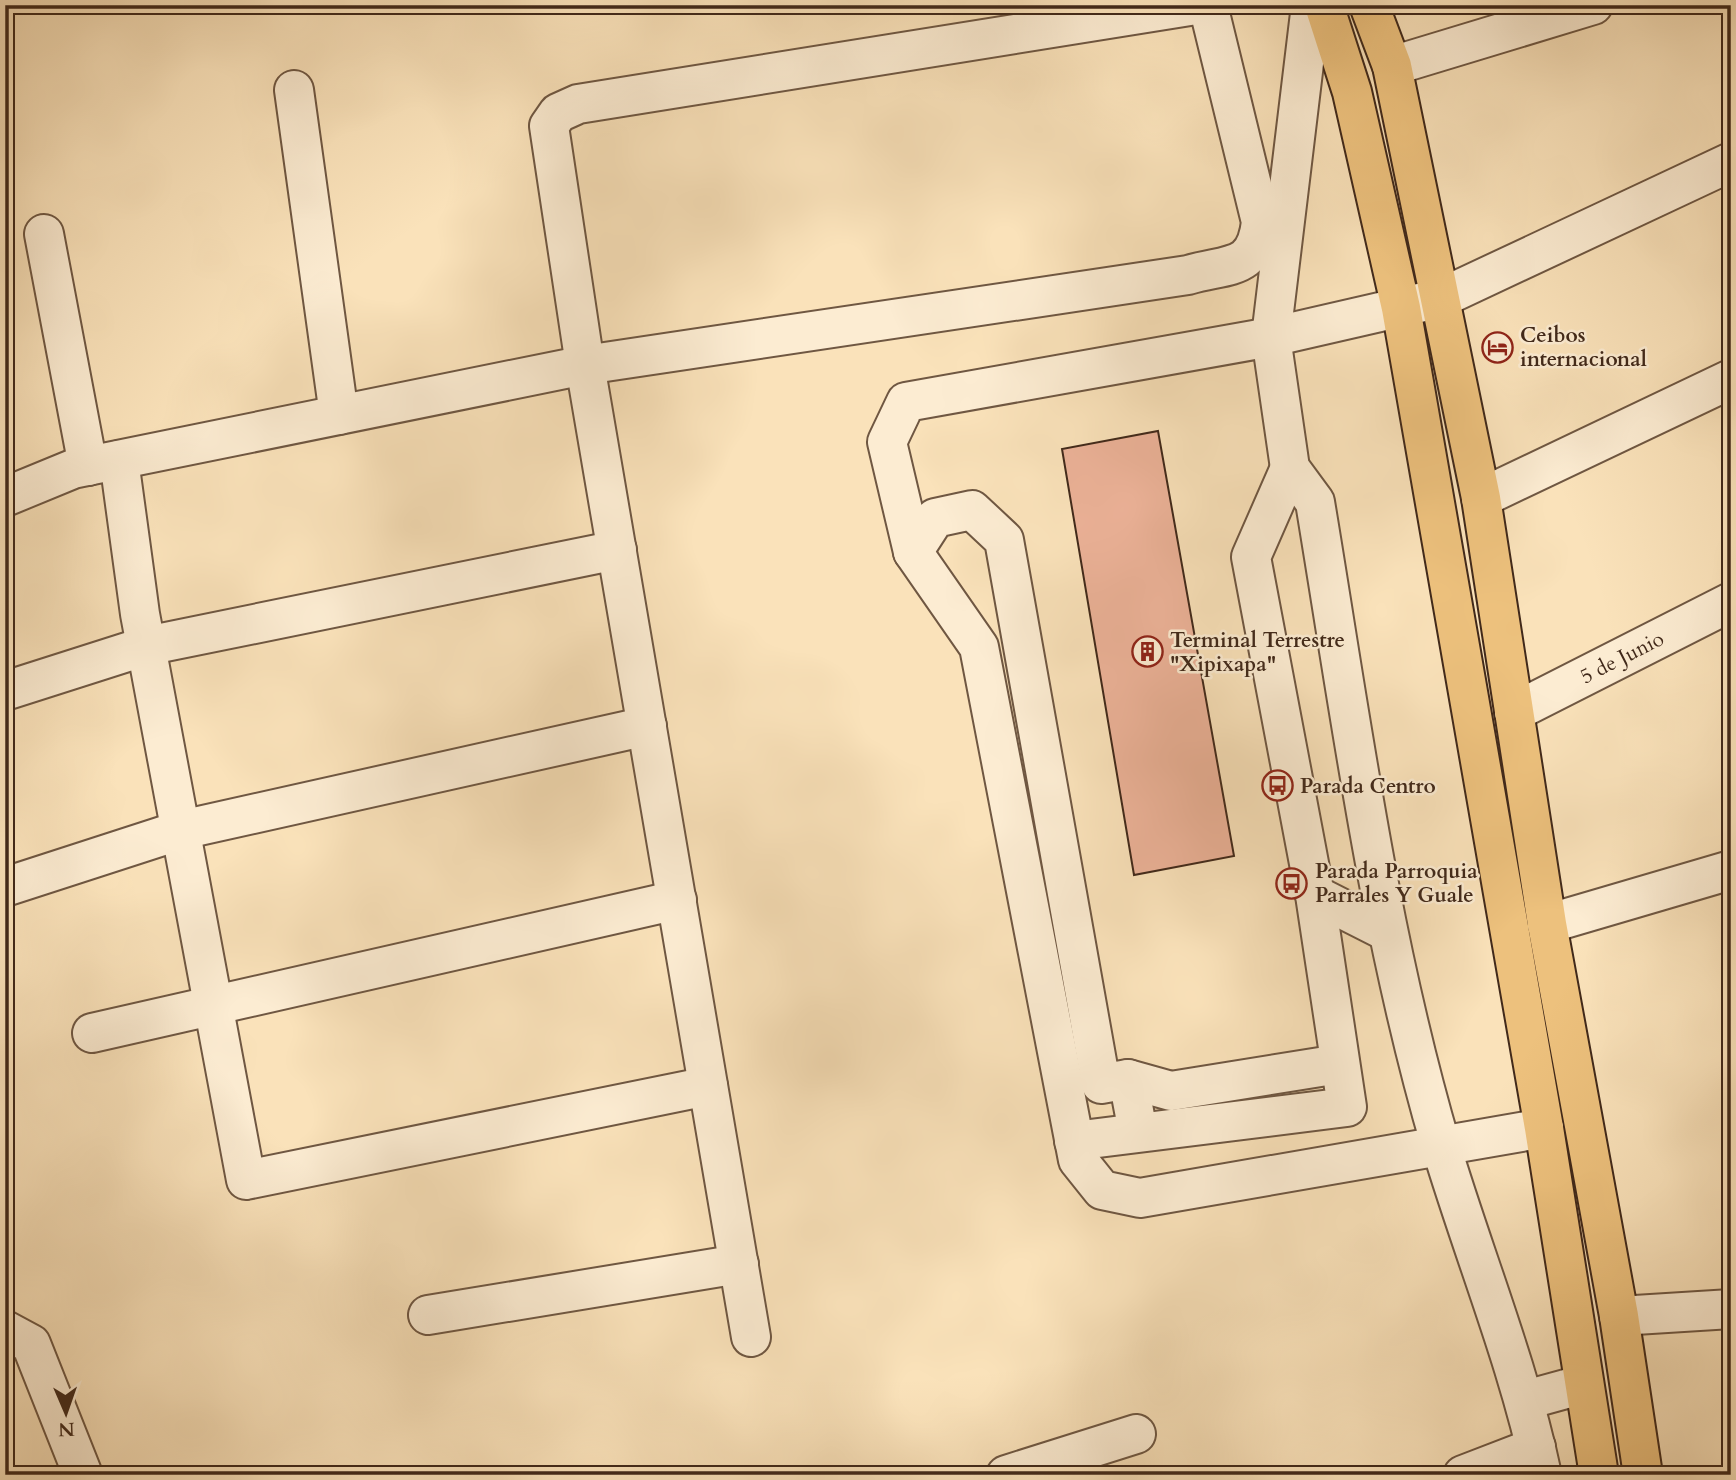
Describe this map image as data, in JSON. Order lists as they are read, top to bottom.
{
  "streets": {
    "street": ["5 de Junio"]
  },
  "places": {
    "hotel": ["Ceibos internacional"],
    "building": ["Terminal Terrestre \"Xipixapa\""],
    "bus stop": ["Parada Centro", "Parada Parroquia Parrales Y Guale"]
  },
  "north": "bottom"
}
